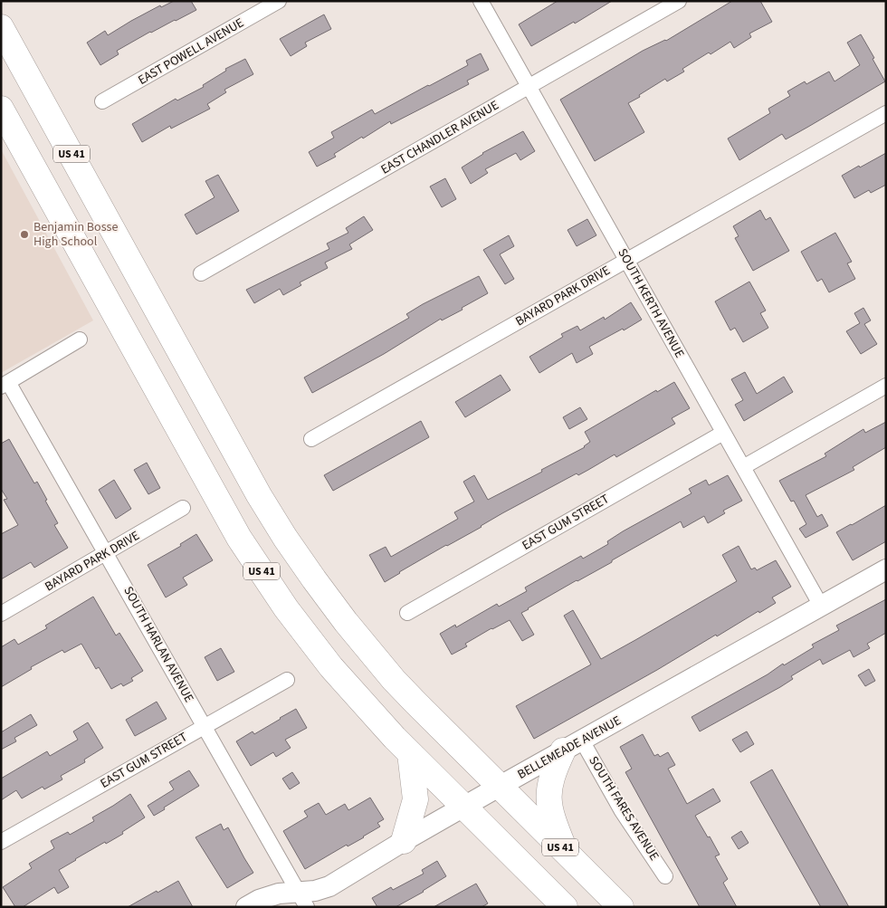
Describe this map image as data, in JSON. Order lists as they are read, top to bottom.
{
  "streets": {
    "highway": ["US 41"],
    "street": [
      "EAST POWELL AVENUE",
      "EAST CHANDLER AVENUE",
      "BAYARD PARK DRIVE",
      "SOUTH KERTH AVENUE",
      "EAST GUM STREET",
      "SOUTH HARLAN AVENUE",
      "BELLEMEADE AVENUE",
      "SOUTH FARES AVENUE"
    ]
  },
  "crossings": [
    ["EAST CHANDLER AVENUE", "SOUTH KERTH AVENUE"],
    ["US 41", "BELLEMEADE AVENUE"],
    ["BAYARD PARK DRIVE", "SOUTH KERTH AVENUE"],
    ["BAYARD PARK DRIVE", "SOUTH HARLAN AVENUE"],
    ["SOUTH KERTH AVENUE", "EAST GUM STREET"],
    ["SOUTH KERTH AVENUE", "BELLEMEADE AVENUE"],
    ["EAST GUM STREET", "SOUTH HARLAN AVENUE"],
    ["SOUTH HARLAN AVENUE", "BELLEMEADE AVENUE"],
    ["BELLEMEADE AVENUE", "SOUTH FARES AVENUE"]
  ],
  "places": ["Benjamin Bosse High School"]
}
